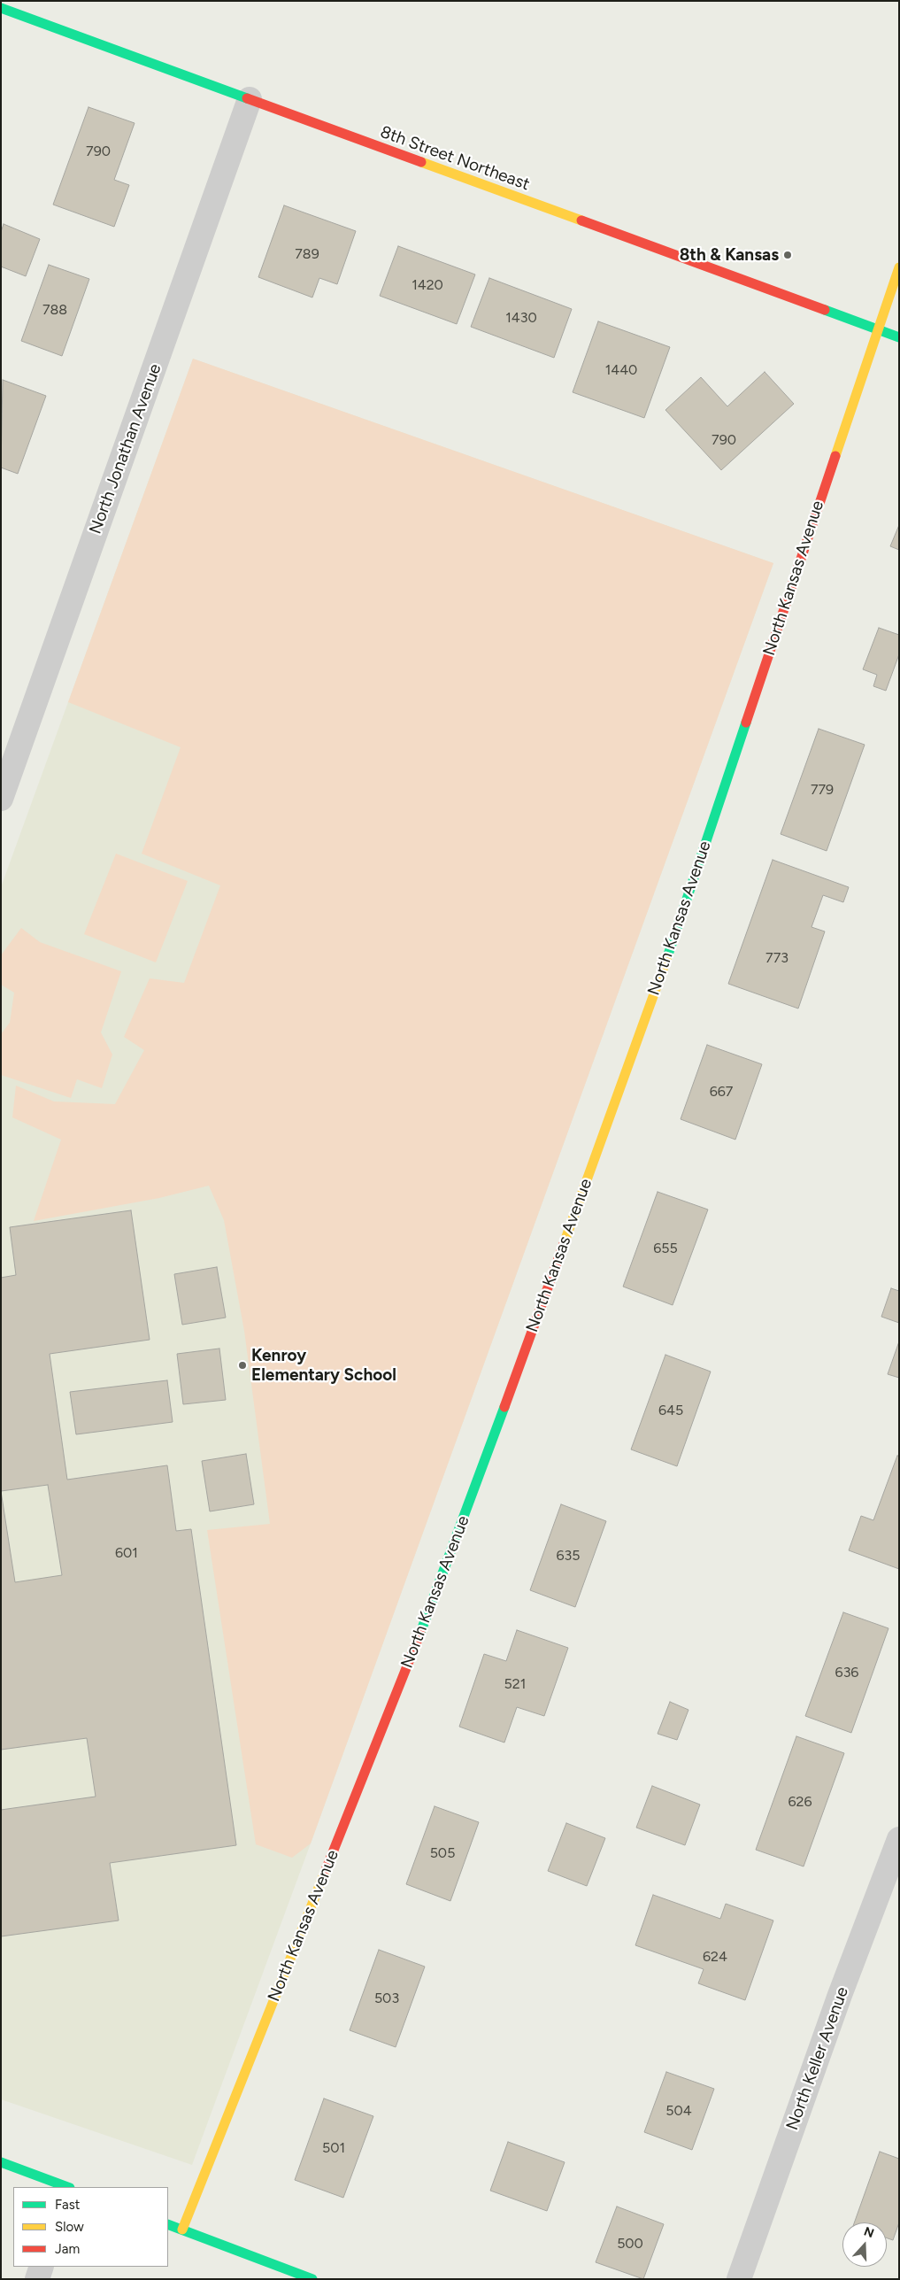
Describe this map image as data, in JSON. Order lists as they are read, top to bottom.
{
  "streets": {
    "street": [
      "8th Street Northeast",
      "North Jonathan Avenue",
      "North Kansas Avenue",
      "North Keller Avenue"
    ]
  },
  "crossings": [
    ["8th Street Northeast", "North Jonathan Avenue"],
    ["8th Street Northeast", "North Kansas Avenue"]
  ],
  "places": ["8th & Kansas", "Kenroy Elementary School"],
  "house_numbers": [
    "790",
    "789",
    "1420",
    "788",
    "1430",
    "1440",
    "790",
    "779",
    "773",
    "667",
    "655",
    "645",
    "601",
    "635",
    "636",
    "521",
    "626",
    "505",
    "624",
    "503",
    "504",
    "501",
    "500"
  ],
  "legend": ["Fast", "Slow", "Jam"],
  "north": "top"
}
